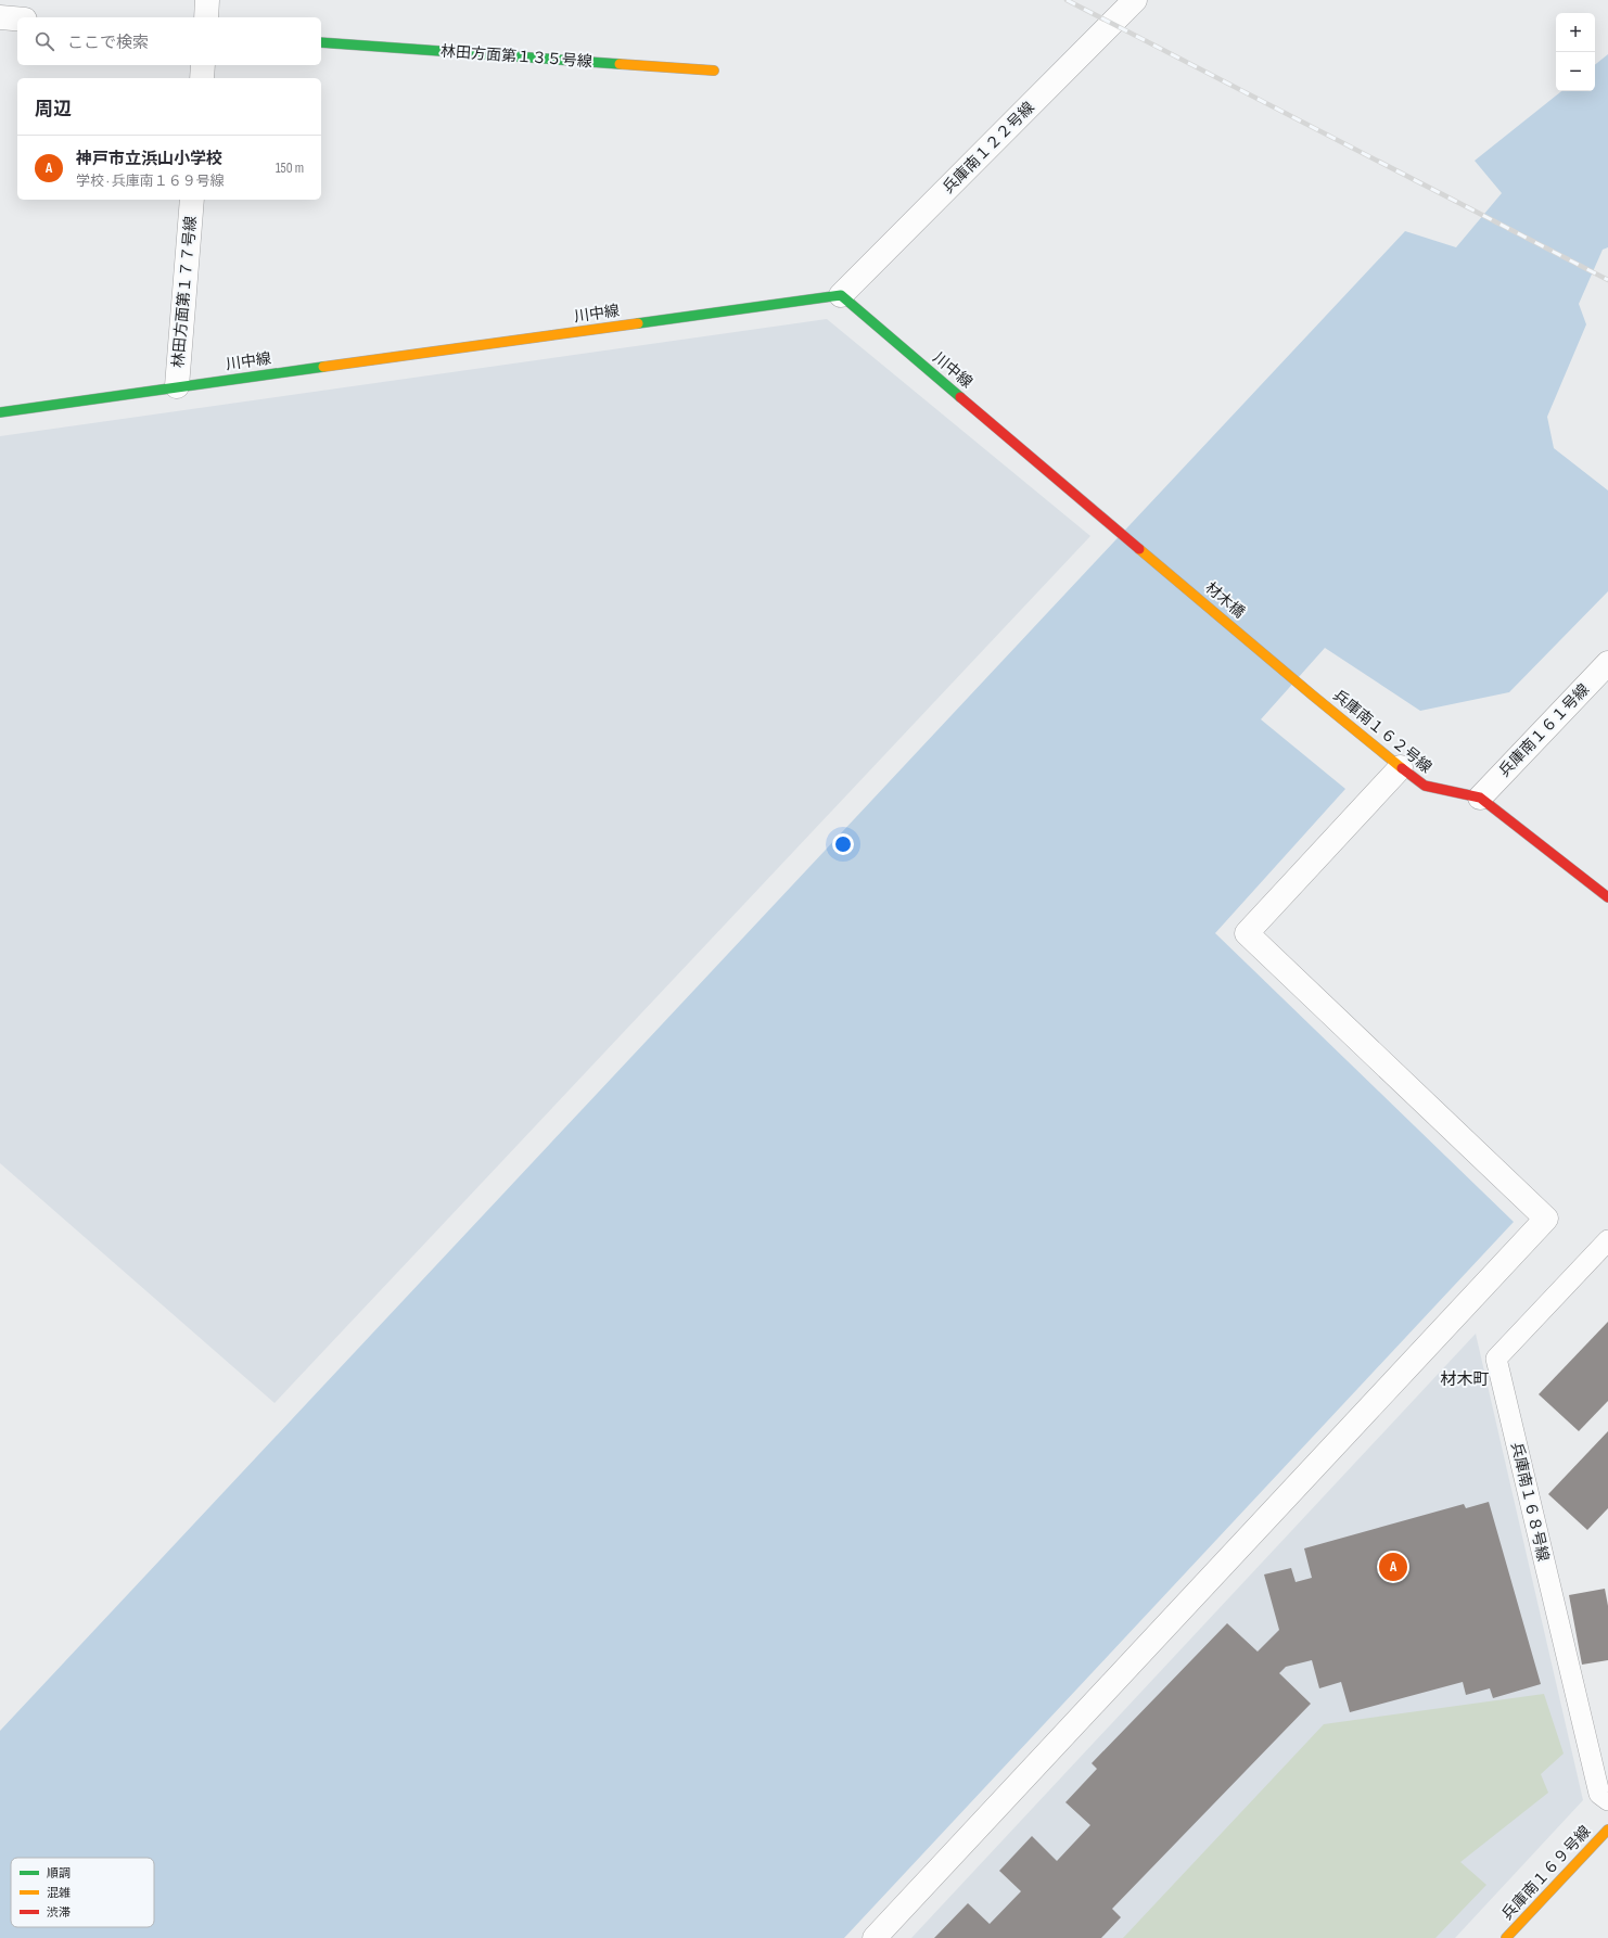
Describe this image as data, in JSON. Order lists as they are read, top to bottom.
{
  "streets": {
    "street": [
      "林田方面第１３５号線",
      "兵庫南１２２号線",
      "林田方面第１７７号線",
      "川中線",
      "材木橋",
      "兵庫南１６１号線",
      "兵庫南１６２号線",
      "兵庫南１６９号線"
    ],
    "lane": ["兵庫南１６８号線"]
  },
  "crossings": [
    ["兵庫南１２２号線", "川中線"],
    ["林田方面第１７７号線", "川中線"],
    ["川中線", "材木橋"],
    ["材木橋", "兵庫南１６２号線"],
    ["兵庫南１６１号線", "兵庫南１６２号線"]
  ],
  "districts": ["材木町"],
  "legend": ["順調", "混雑", "渋滞"],
  "page": {
    "map_buttons": ["+", "−"],
    "search": "ここで検索",
    "heading": "周辺",
    "list": [
      {
        "mark": "A",
        "name": "神戸市立浜山小学校",
        "note": "学校 · 兵庫南１６９号線",
        "value": "150 m"
      }
    ],
    "pins": "A"
  }
}
